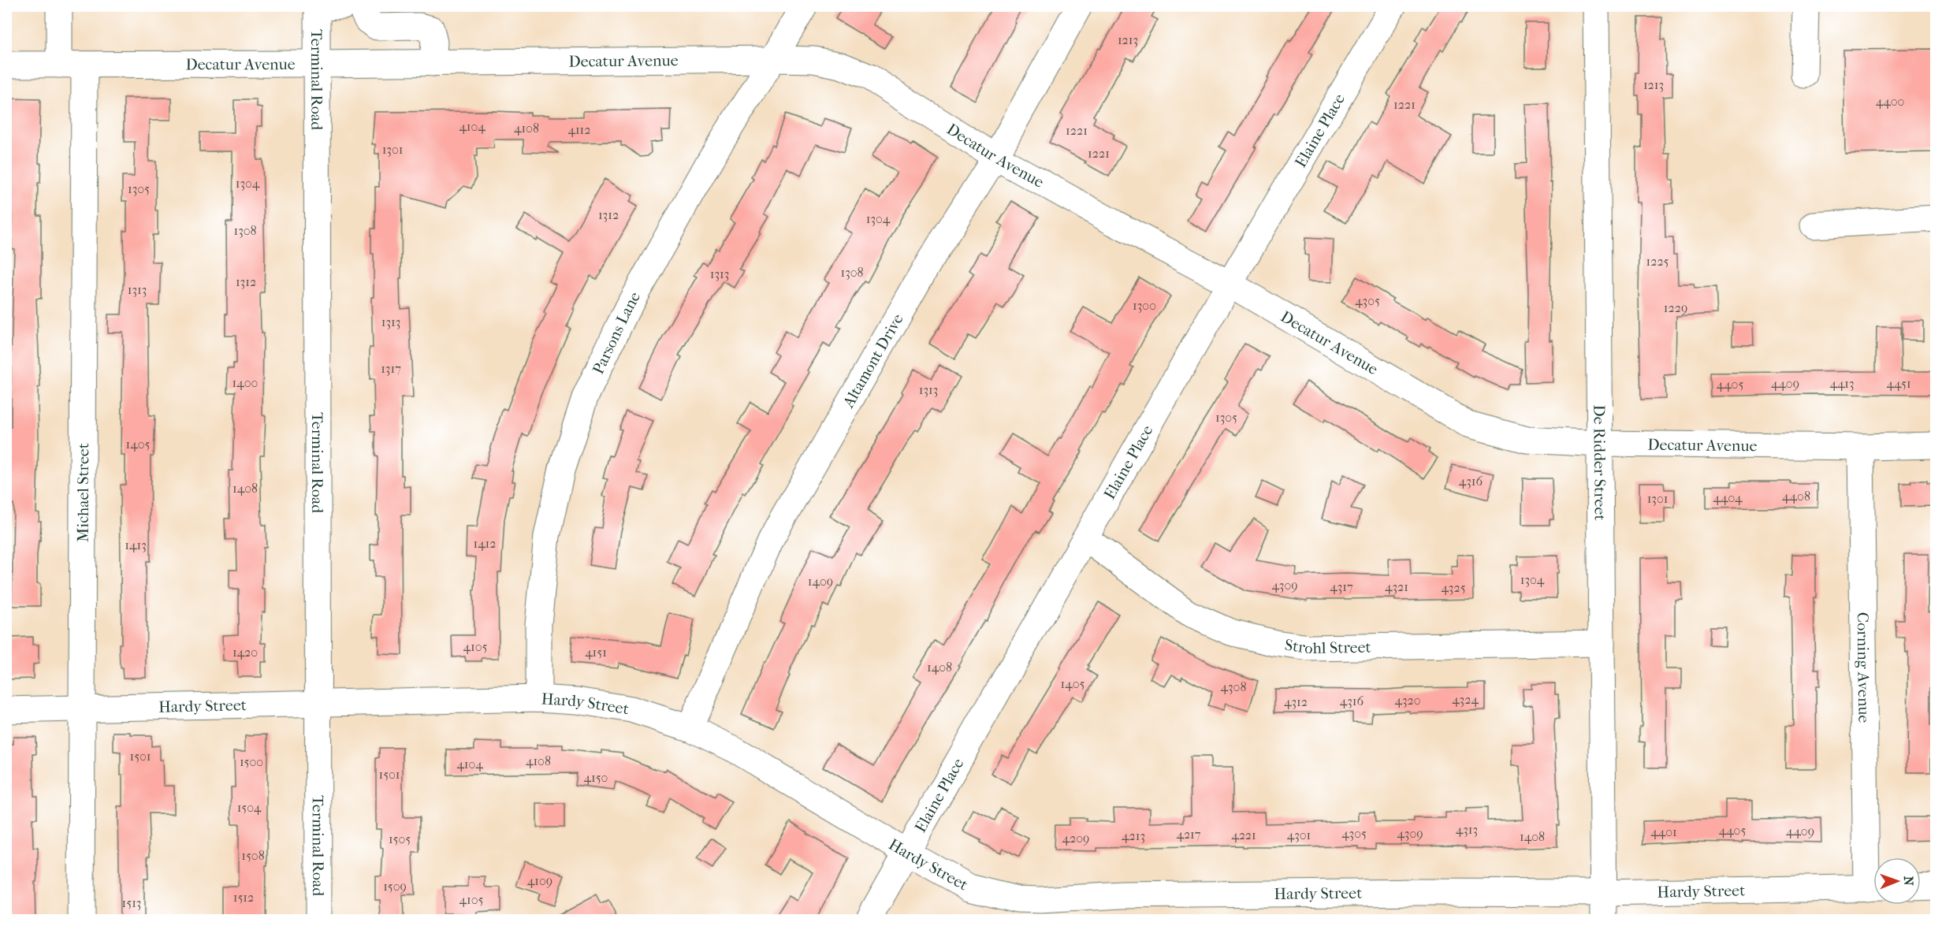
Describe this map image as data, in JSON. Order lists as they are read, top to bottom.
{
  "streets": {
    "street": [
      "Decatur Avenue",
      "Terminal Road",
      "Elaine Place",
      "Parsons Lane",
      "Altamont Drive",
      "De Ridder Street",
      "Michael Street",
      "Strohl Street",
      "Corning Avenue",
      "Hardy Street"
    ]
  },
  "crossings": [
    ["Decatur Avenue", "Terminal Road"],
    ["Decatur Avenue", "Elaine Place"],
    ["Decatur Avenue", "Parsons Lane"],
    ["Decatur Avenue", "Altamont Drive"],
    ["Decatur Avenue", "De Ridder Street"],
    ["Decatur Avenue", "Michael Street"],
    ["Decatur Avenue", "Corning Avenue"],
    ["Terminal Road", "Hardy Street"],
    ["Elaine Place", "Strohl Street"],
    ["Elaine Place", "Hardy Street"],
    ["Parsons Lane", "Hardy Street"],
    ["Altamont Drive", "Hardy Street"],
    ["De Ridder Street", "Strohl Street"],
    ["De Ridder Street", "Hardy Street"],
    ["Michael Street", "Hardy Street"]
  ],
  "house_numbers": [
    "1213",
    "1213",
    "4400",
    "1221",
    "4104",
    "4108",
    "4112",
    "1221",
    "1301",
    "1221",
    "1304",
    "1305",
    "1312",
    "1304",
    "1308",
    "1225",
    "1308",
    "1313",
    "1312",
    "1313",
    "4305",
    "1300",
    "1229",
    "1313",
    "1317",
    "1400",
    "4409",
    "4413",
    "4451",
    "4405",
    "1313",
    "1305",
    "1405",
    "4316",
    "1408",
    "4408",
    "4404",
    "1301",
    "1412",
    "1413",
    "1304",
    "1409",
    "4309",
    "4317",
    "4321",
    "4325",
    "4105",
    "1420",
    "4151",
    "1408",
    "1405",
    "4308",
    "4324",
    "4320",
    "4316",
    "4312",
    "1501",
    "4108",
    "1500",
    "4104",
    "1501",
    "4150",
    "1504",
    "4313",
    "4405",
    "4409",
    "4401",
    "4305",
    "4309",
    "4217",
    "4221",
    "4301",
    "4213",
    "1408",
    "4209",
    "1505",
    "1508",
    "4109",
    "1509",
    "1512",
    "4105",
    "1513"
  ],
  "north": "right"
}
